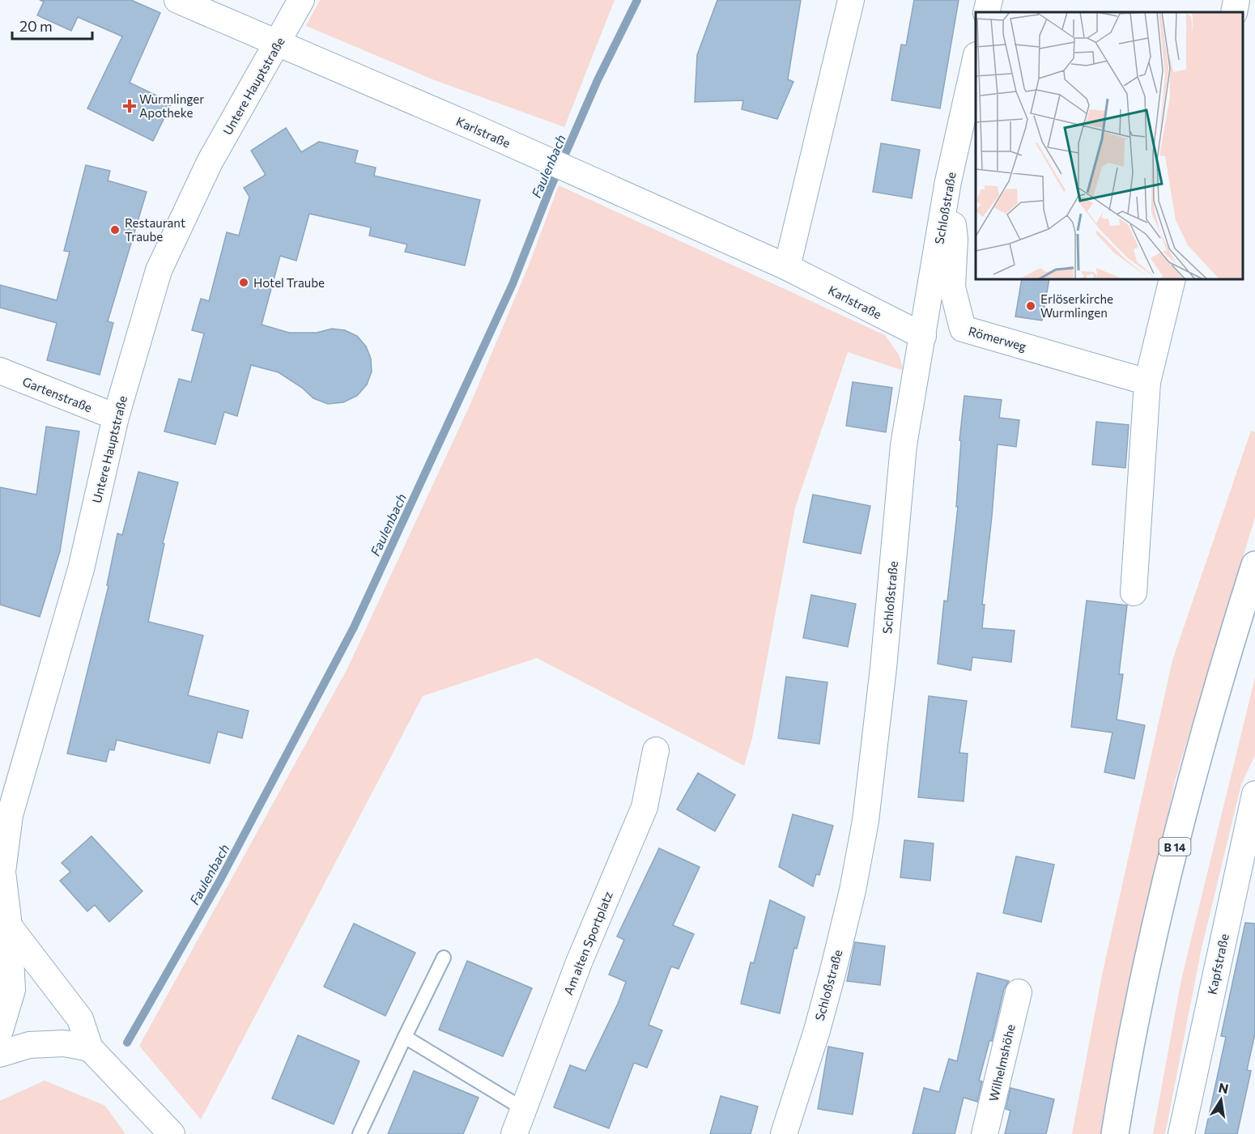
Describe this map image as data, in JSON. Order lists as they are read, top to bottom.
{
  "streets": {
    "main road": ["B 14"],
    "street": [
      "Untere Hauptstraße",
      "Karlstraße",
      "Schloßstraße",
      "Römerweg",
      "Gartenstraße",
      "Am alten Sportplatz",
      "Kapfstraße",
      "Wilhelmshöhe"
    ]
  },
  "crossings": [
    ["Untere Hauptstraße", "Karlstraße"],
    ["Untere Hauptstraße", "Gartenstraße"],
    ["Karlstraße", "Schloßstraße"],
    ["Schloßstraße", "Römerweg"]
  ],
  "water": ["Faulenbach"],
  "places": {
    "health": ["Wurmlinger Apotheke"],
    "other": ["Restaurant Traube", "Hotel Traube", "Erlöserkirche Wurmlingen"]
  },
  "scale_bar": "20 m",
  "north": "top"
}
